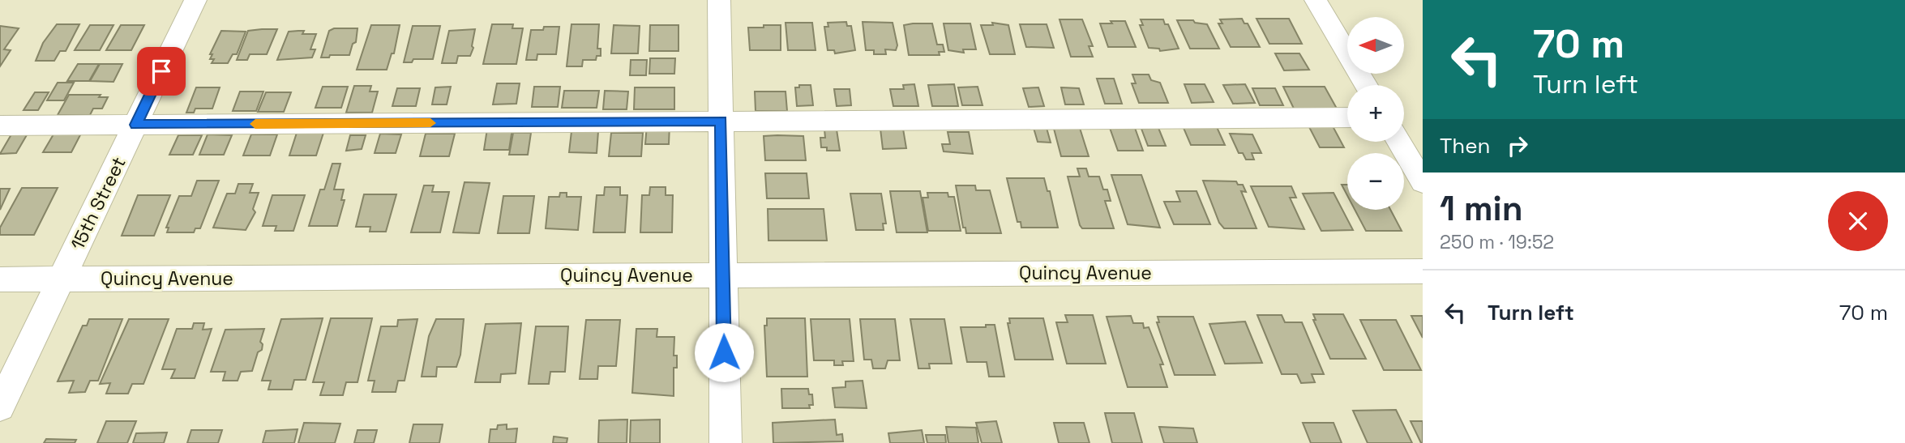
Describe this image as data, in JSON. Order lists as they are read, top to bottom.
{
  "streets": {
    "street": ["15th Street", "Quincy Avenue"]
  },
  "crossings": [
    ["15th Street", "Quincy Avenue"]
  ],
  "north": "left",
  "page": {
    "turn": ["70 m", "Turn left"],
    "map_buttons": ["+", "−"],
    "then": "Then",
    "heading": ["1 min", "250 m · 19:52"],
    "list": [
      {
        "name": "Turn left",
        "value": "70 m"
      }
    ]
  }
}
